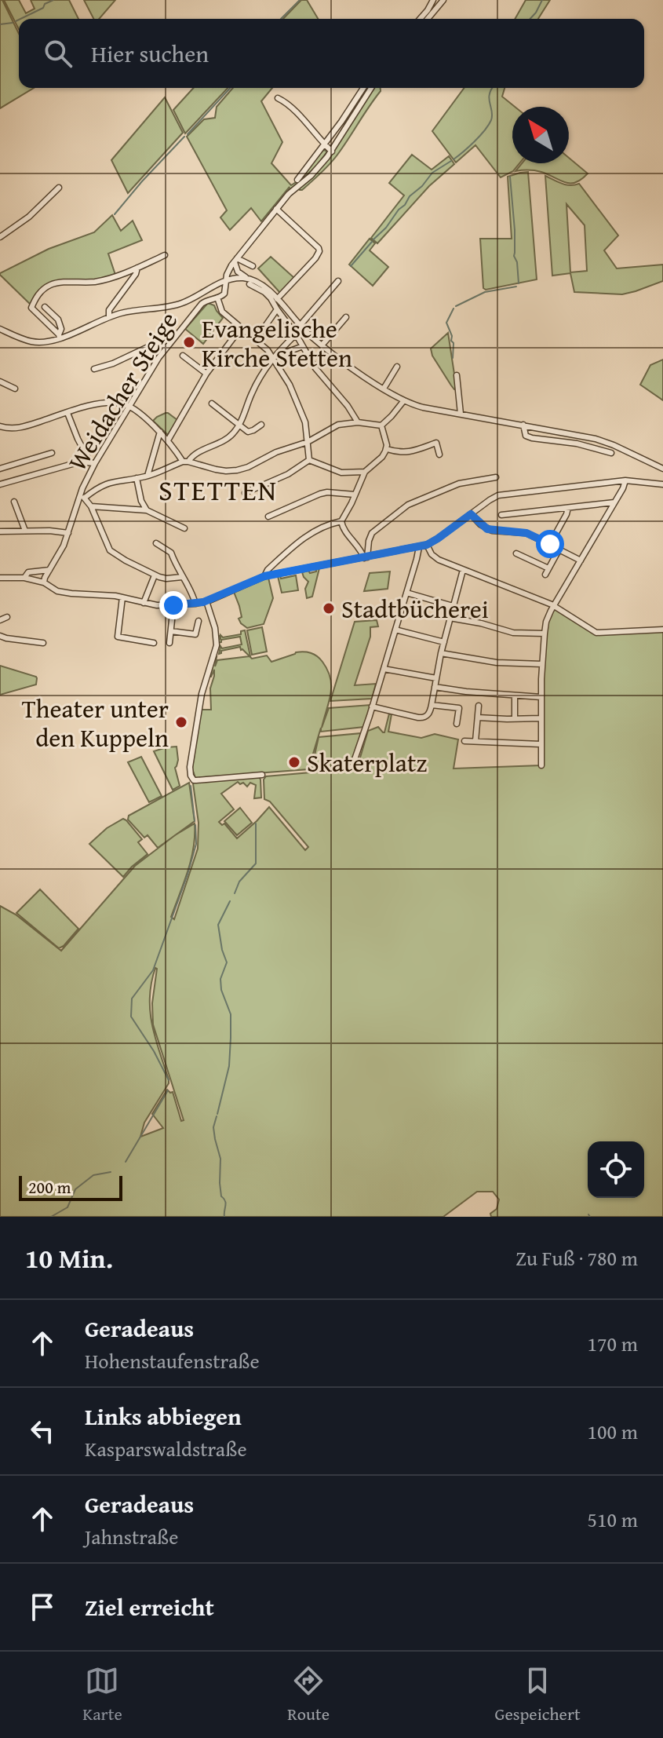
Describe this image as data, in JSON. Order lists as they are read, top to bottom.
{
  "streets": {
    "street": ["Weidacher Steige"]
  },
  "districts": ["STETTEN"],
  "places": [
    "Evangelische Kirche Stetten",
    "Stadtbücherei",
    "Theater unter den Kuppeln",
    "Skaterplatz"
  ],
  "scale_bar": "200 m",
  "north": "top left",
  "page": {
    "search": "Hier suchen",
    "scale": "200 m",
    "heading": ["10 Min.", "Zu Fuß · 780 m"],
    "list": [
      ["Geradeaus", "Hohenstaufenstraße", "170 m"],
      ["Links abbiegen", "Kasparswaldstraße", "100 m"],
      ["Geradeaus", "Jahnstraße", "510 m"],
      "Ziel erreicht"
    ],
    "nav": ["Karte", "Route", "Gespeichert"]
  }
}
